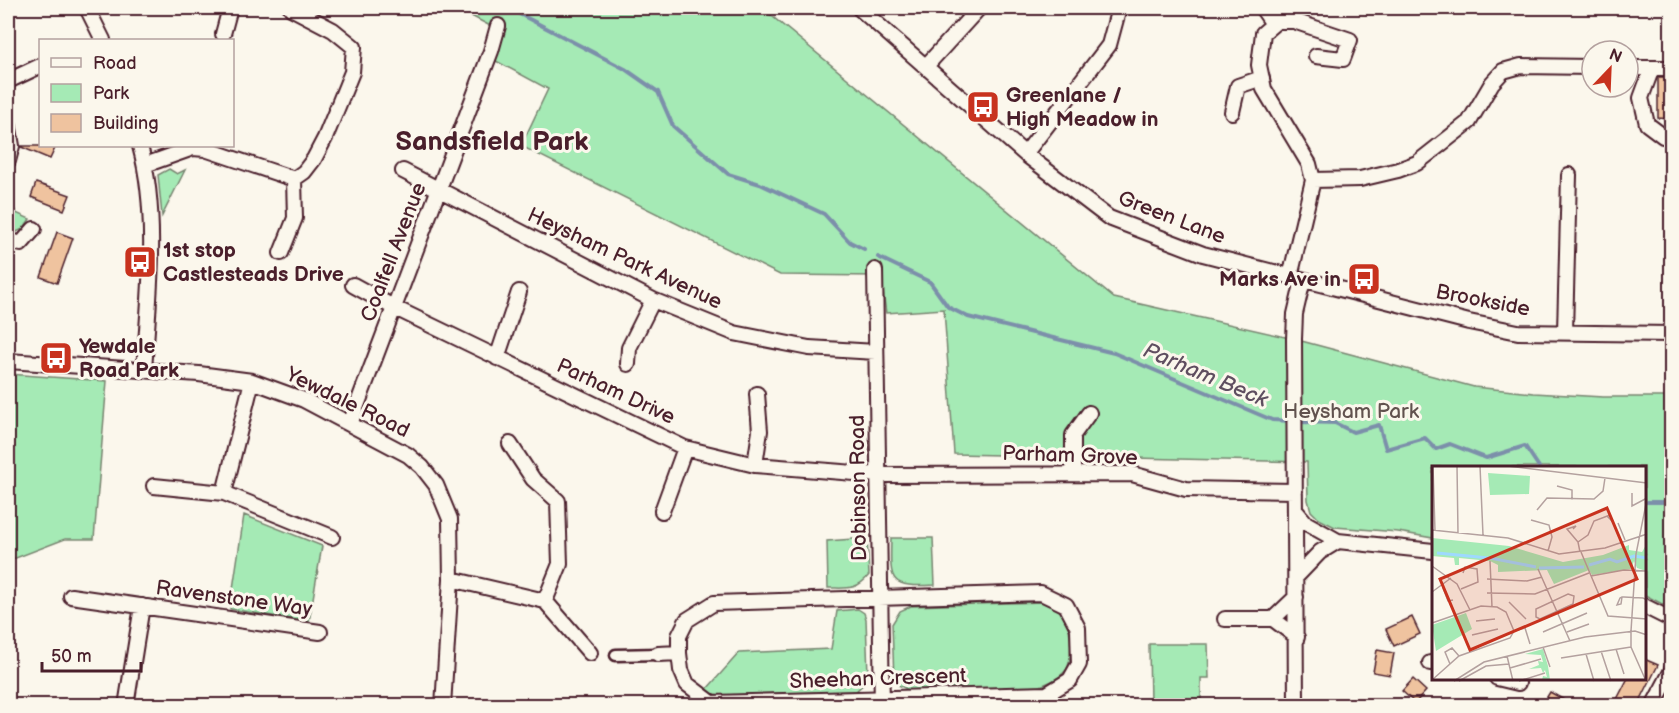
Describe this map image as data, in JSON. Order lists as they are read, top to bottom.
{
  "streets": {
    "street": [
      "Green Lane",
      "Coalfell Avenue",
      "Heysham Park Avenue",
      "Brookside",
      "Parham Drive",
      "Yewdale Road",
      "Parham Grove",
      "Dobinson Road",
      "Ravenstone Way",
      "Sheehan Crescent"
    ]
  },
  "crossings": [
    ["Green Lane", "Brookside"],
    ["Coalfell Avenue", "Heysham Park Avenue"],
    ["Coalfell Avenue", "Parham Drive"],
    ["Coalfell Avenue", "Yewdale Road"],
    ["Heysham Park Avenue", "Dobinson Road"],
    ["Parham Drive", "Parham Grove"],
    ["Parham Drive", "Dobinson Road"],
    ["Parham Grove", "Dobinson Road"],
    ["Dobinson Road", "Sheehan Crescent"]
  ],
  "districts": ["Sandsfield Park"],
  "water": ["Parham Beck"],
  "parks": ["Heysham Park"],
  "places": {
    "bus stop": [
      "Greenlane / High Meadow in",
      "1st stop Castlesteads Drive",
      "Marks Ave in",
      "Yewdale Road Park"
    ]
  },
  "legend": ["Road", "Park", "Building"],
  "scale_bar": "50 m",
  "north": "top right"
}
